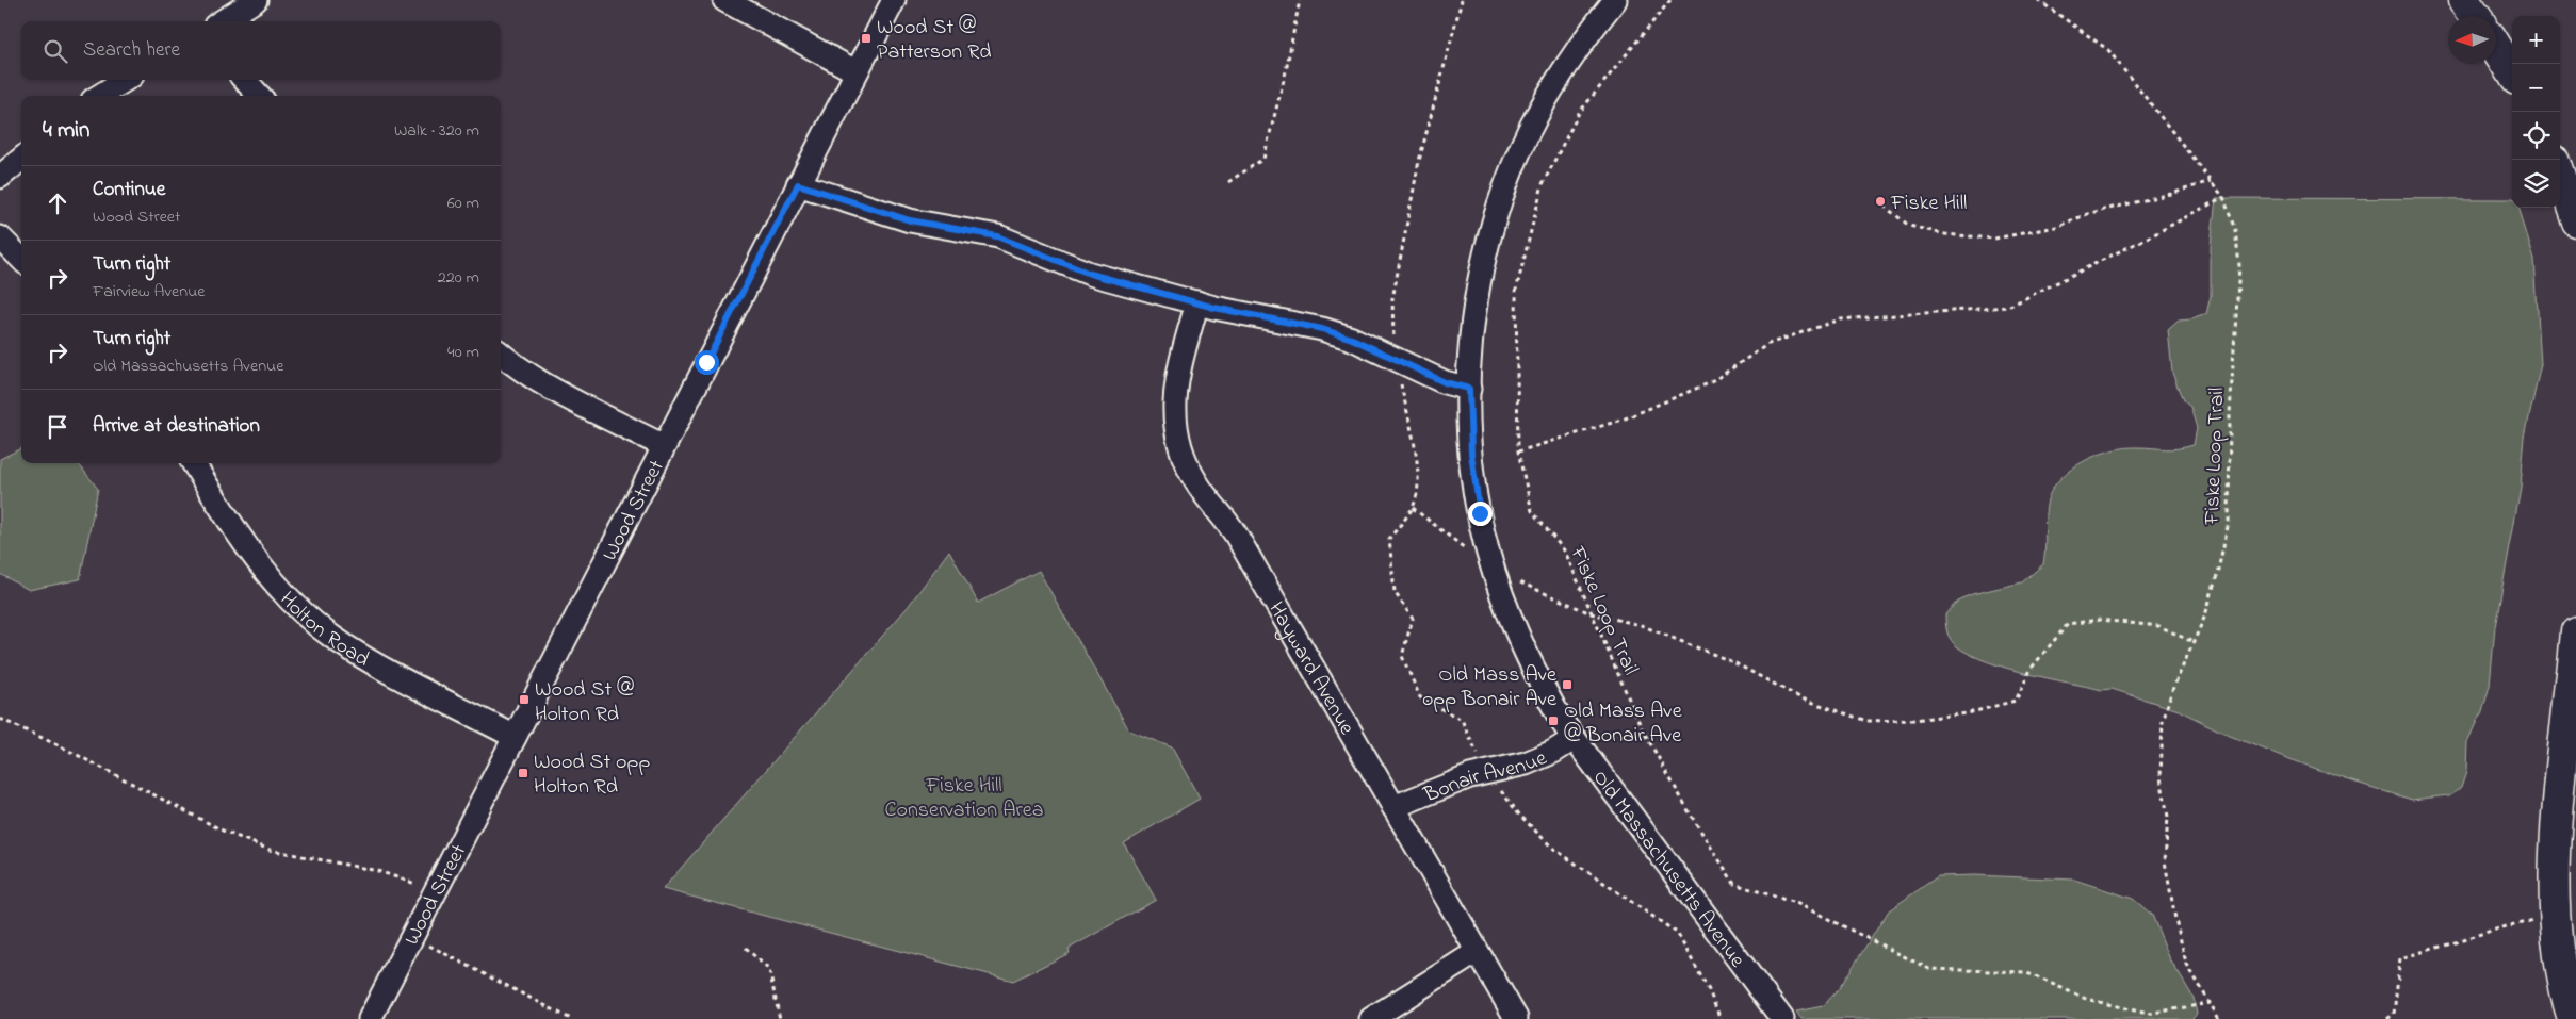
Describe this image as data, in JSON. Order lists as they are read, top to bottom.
{
  "streets": {
    "street": [
      "Wood Street",
      "Holton Road",
      "Hayward Avenue",
      "Bonair Avenue",
      "Old Massachusetts Avenue"
    ],
    "path": ["Fiske Loop Trail"]
  },
  "crossings": [
    ["Wood Street", "Holton Road"],
    ["Hayward Avenue", "Bonair Avenue"],
    ["Bonair Avenue", "Old Massachusetts Avenue"]
  ],
  "parks": ["Fiske Hill Conservation Area"],
  "places": {
    "transit": [
      "Wood St @ Patterson Rd",
      "Old Mass Ave opp Bonair Ave",
      "Wood St @ Holton Rd",
      "Old Mass Ave @ Bonair Ave",
      "Wood St opp Holton Rd"
    ],
    "other": ["Fiske Hill"]
  },
  "north": "left",
  "page": {
    "map_buttons": ["+", "−"],
    "search": "Search here",
    "heading": ["4 min", "Walk · 320 m"],
    "list": [
      ["Continue", "Wood Street", "60 m"],
      ["Turn right", "Fairview Avenue", "220 m"],
      ["Turn right", "Old Massachusetts Avenue", "40 m"],
      "Arrive at destination"
    ]
  }
}
